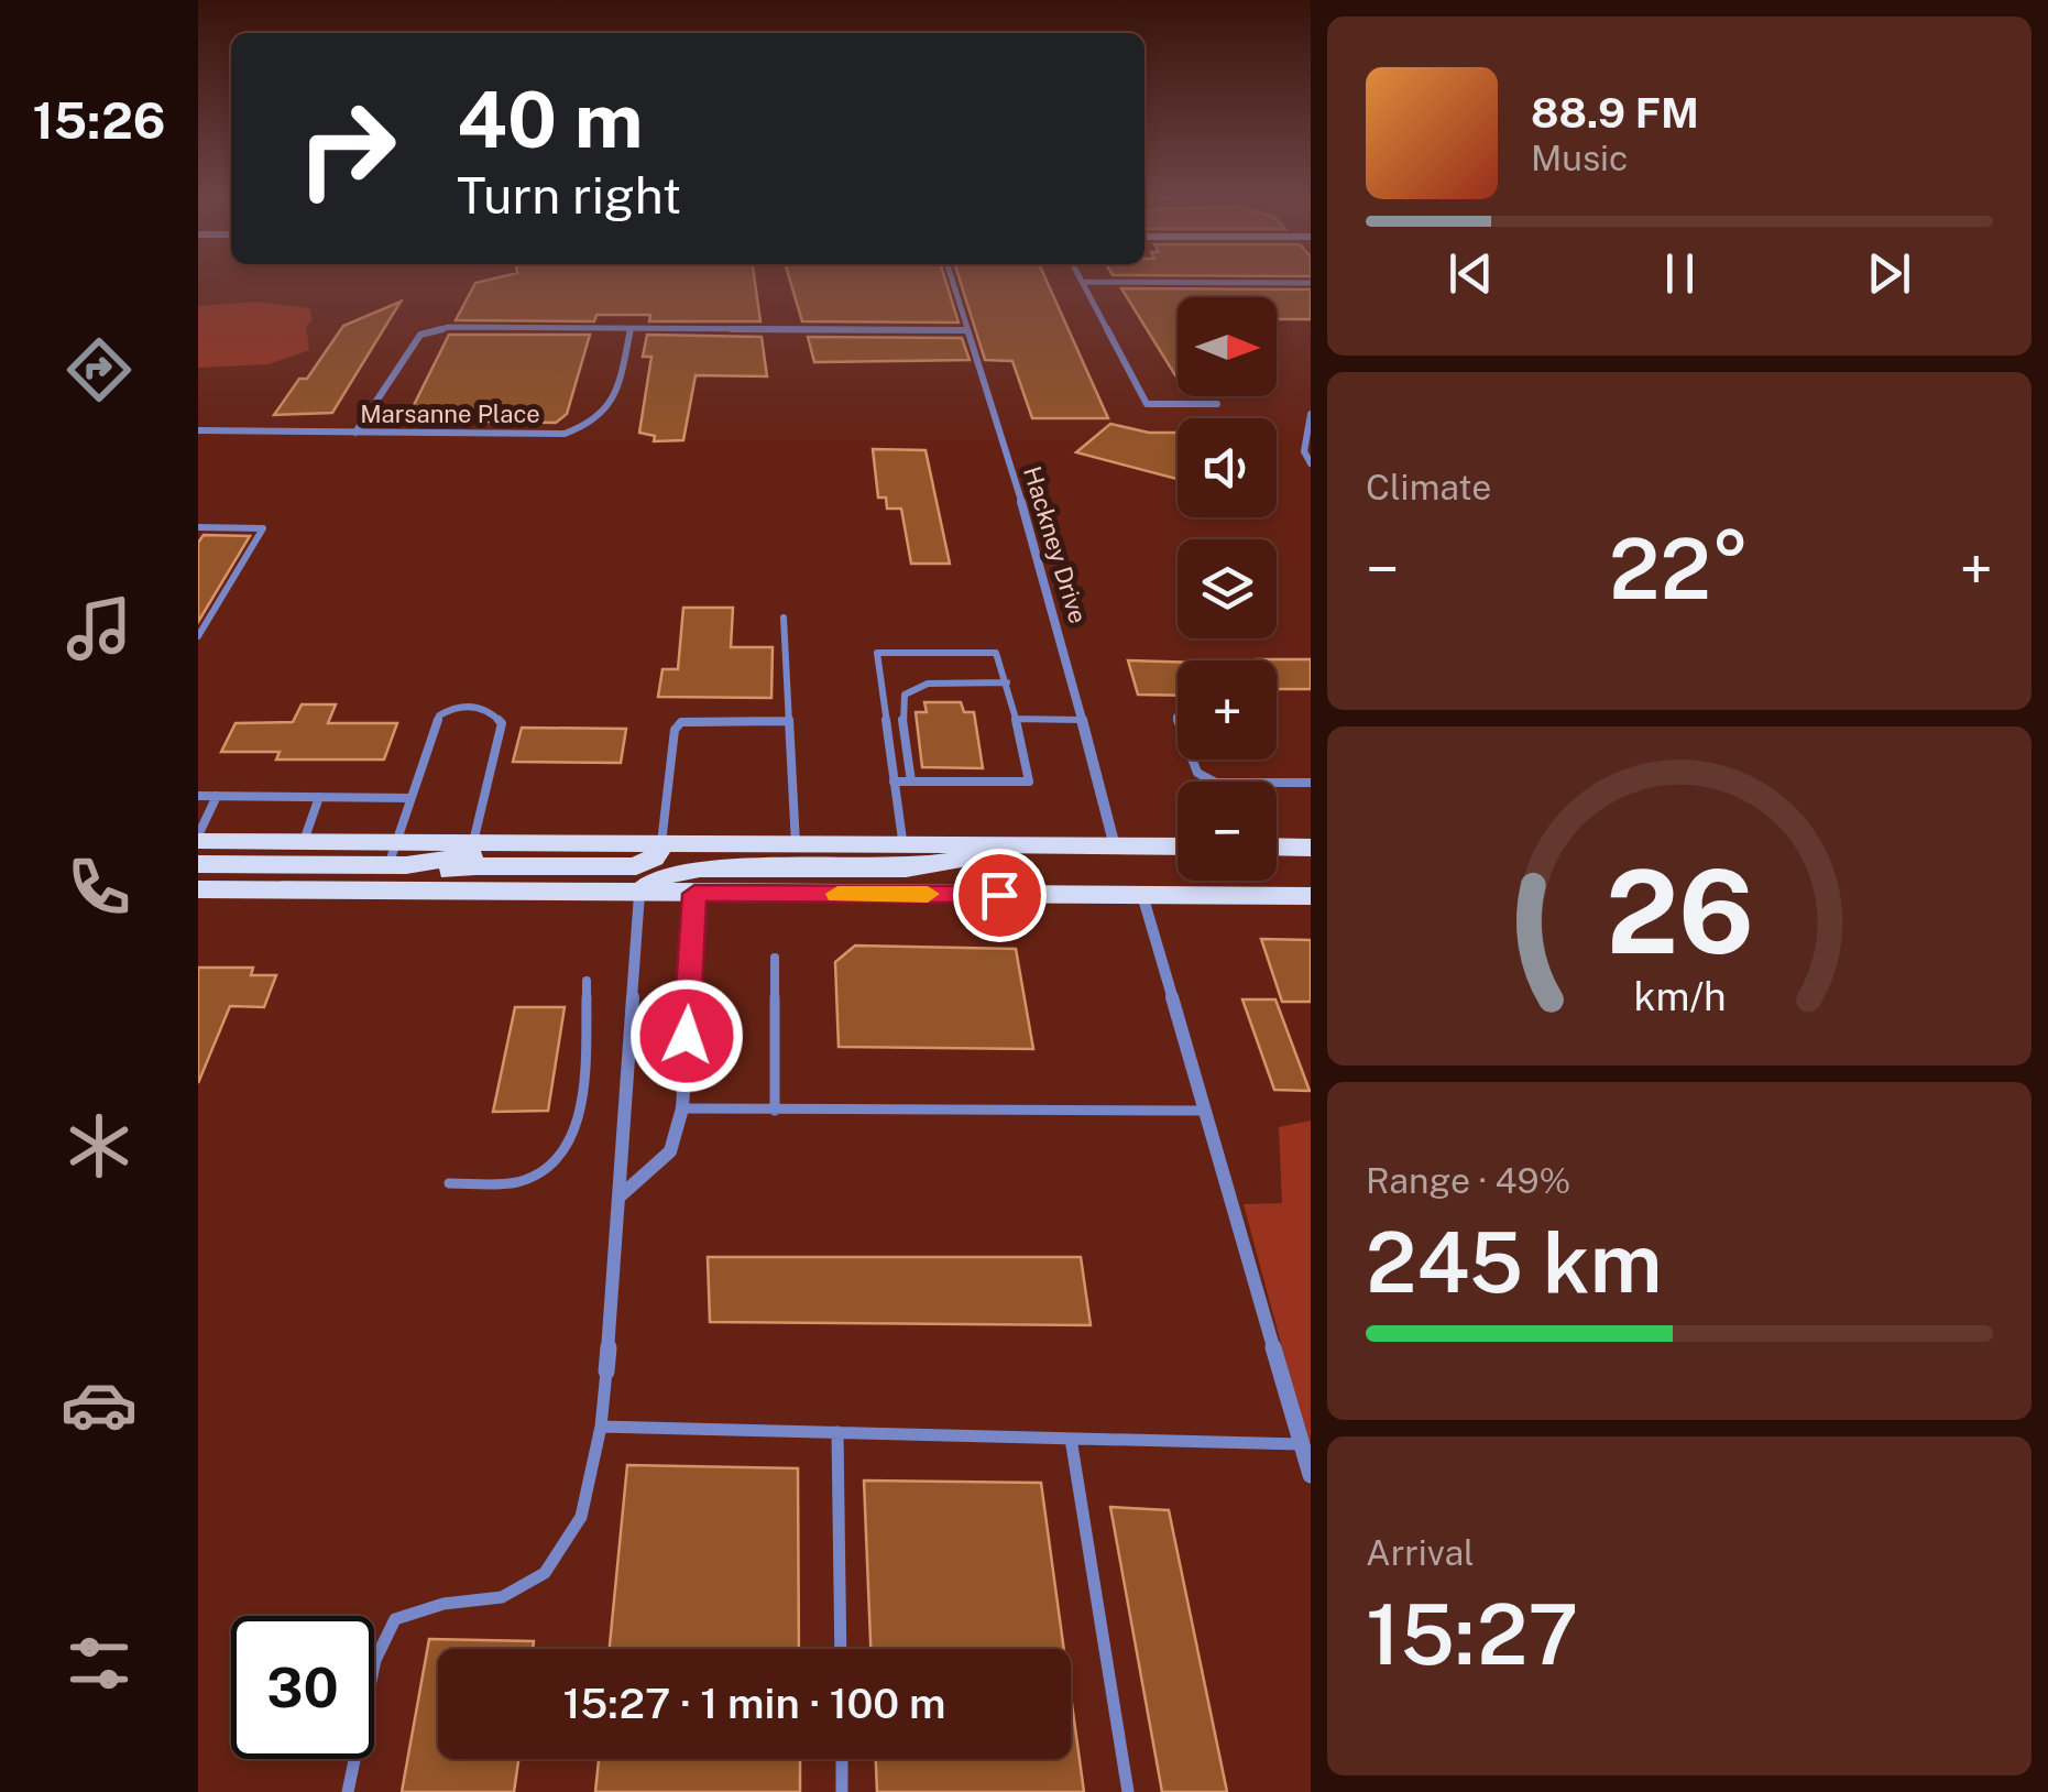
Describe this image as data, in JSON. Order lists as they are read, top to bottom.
{
  "streets": {
    "street": ["Marsanne Place", "Hackney Drive"]
  },
  "north": "right",
  "page": {
    "tabs": "15:26",
    "turn": ["40 m", "Turn right"],
    "song": ["88.9 FM", "Music"],
    "map_buttons": ["+", "−"],
    "tile": [
      "Climate",
      ["Range · 49%", "245 km"],
      ["Arrival", "15:27"]
    ],
    "heat": ["−", "22°", "+"],
    "limit": "30",
    "trip": "15:27 · 1 min · 100 m",
    "gauge": ["26", "km/h"]
  }
}
